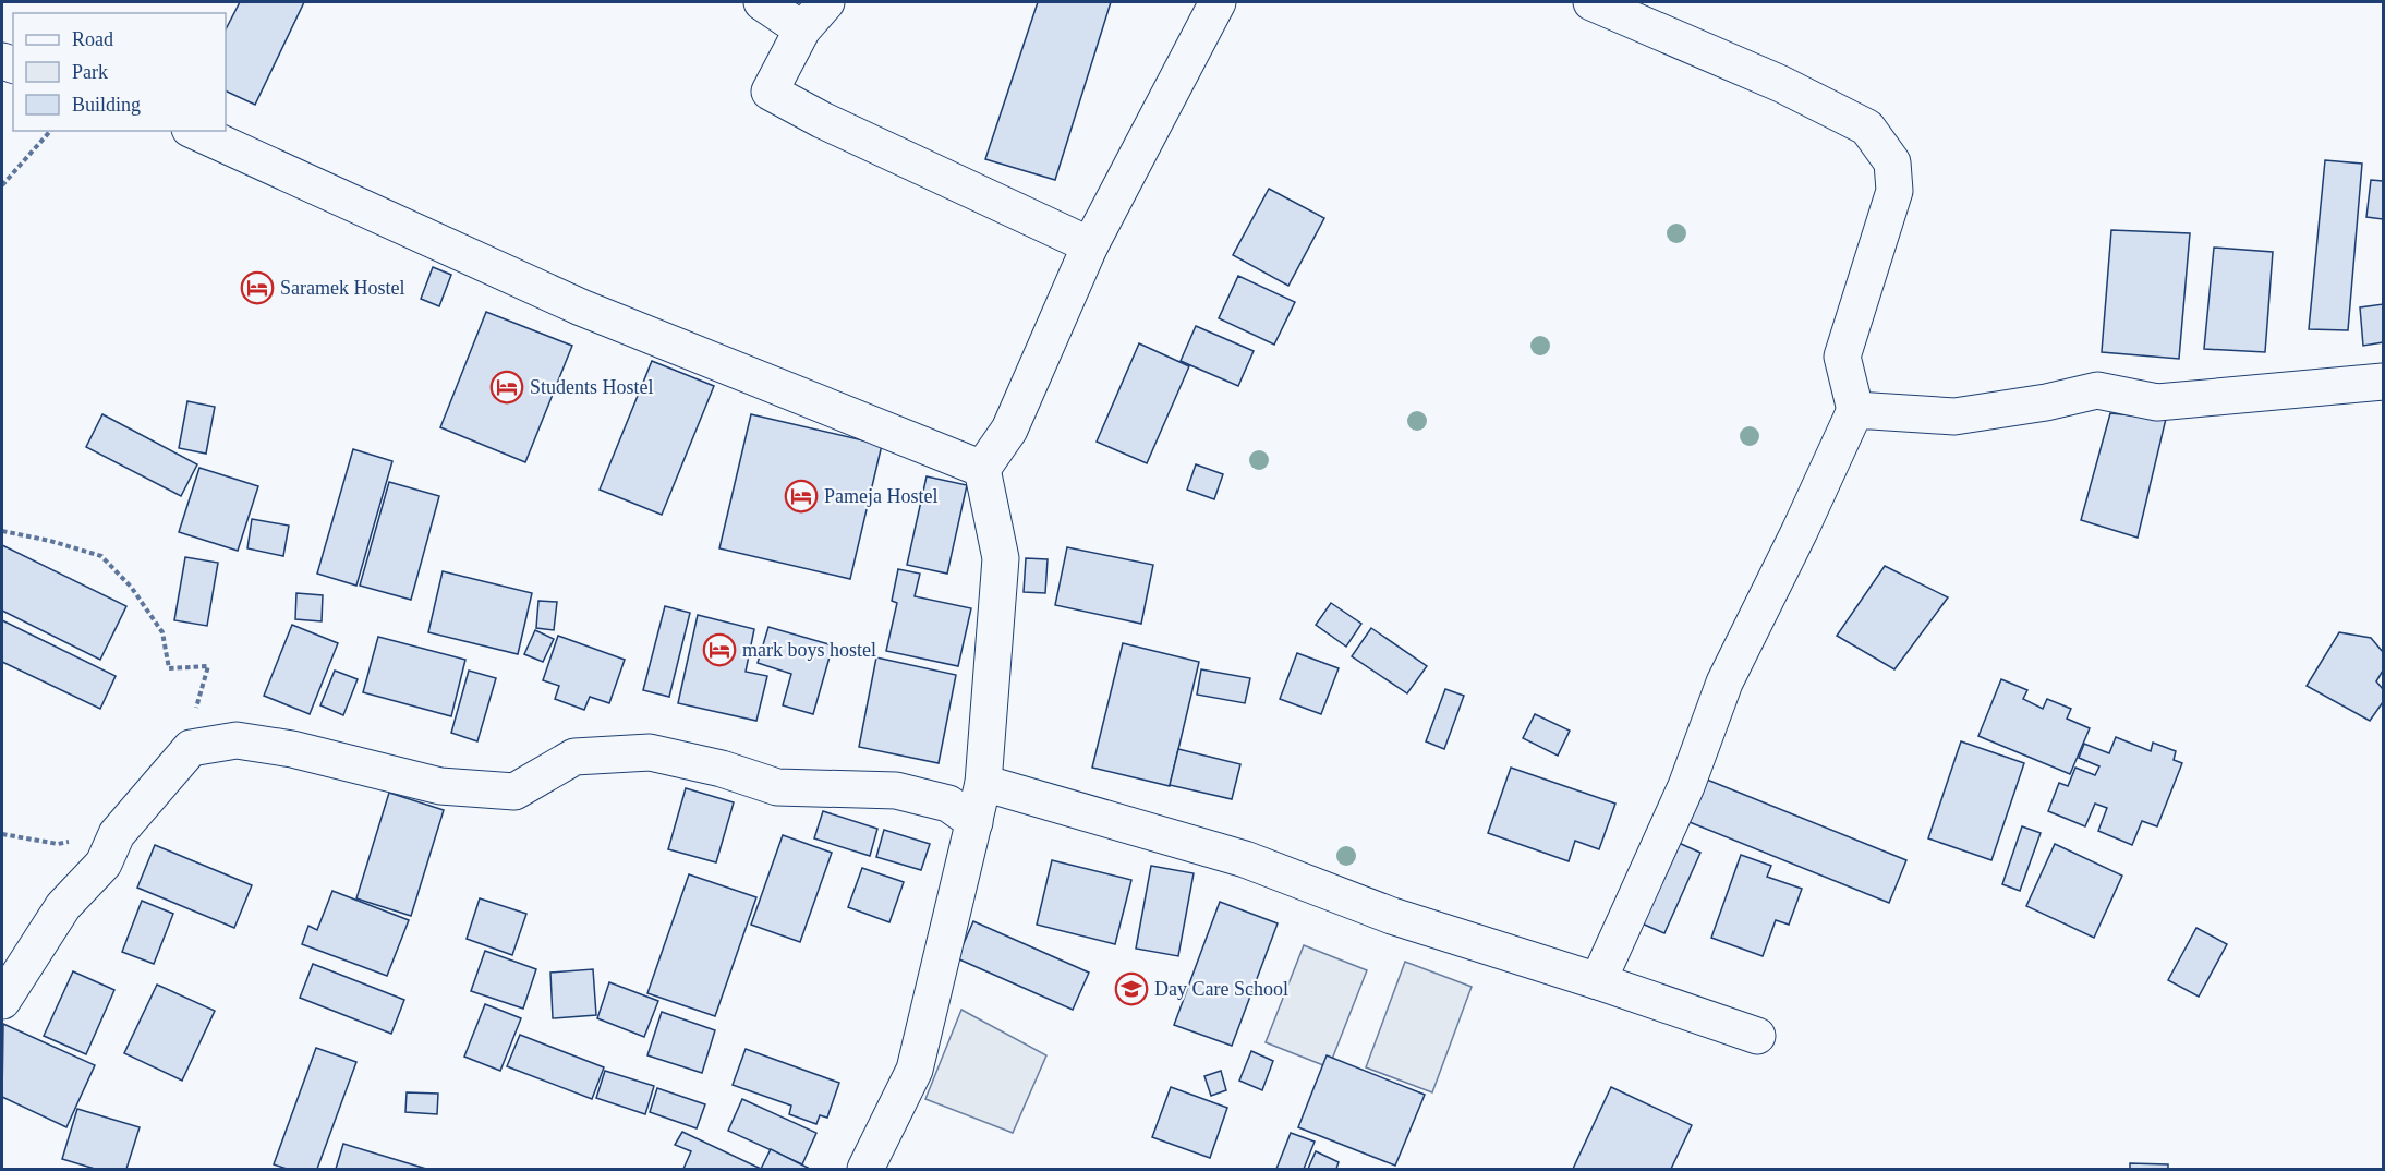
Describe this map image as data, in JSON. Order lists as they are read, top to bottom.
{
  "places": {
    "hotel": [
      "Saramek Hostel",
      "Students Hostel",
      "Pameja Hostel",
      "mark boys hostel"
    ],
    "school or university": ["Day Care School"]
  },
  "legend": ["Road", "Park", "Building"]
}
